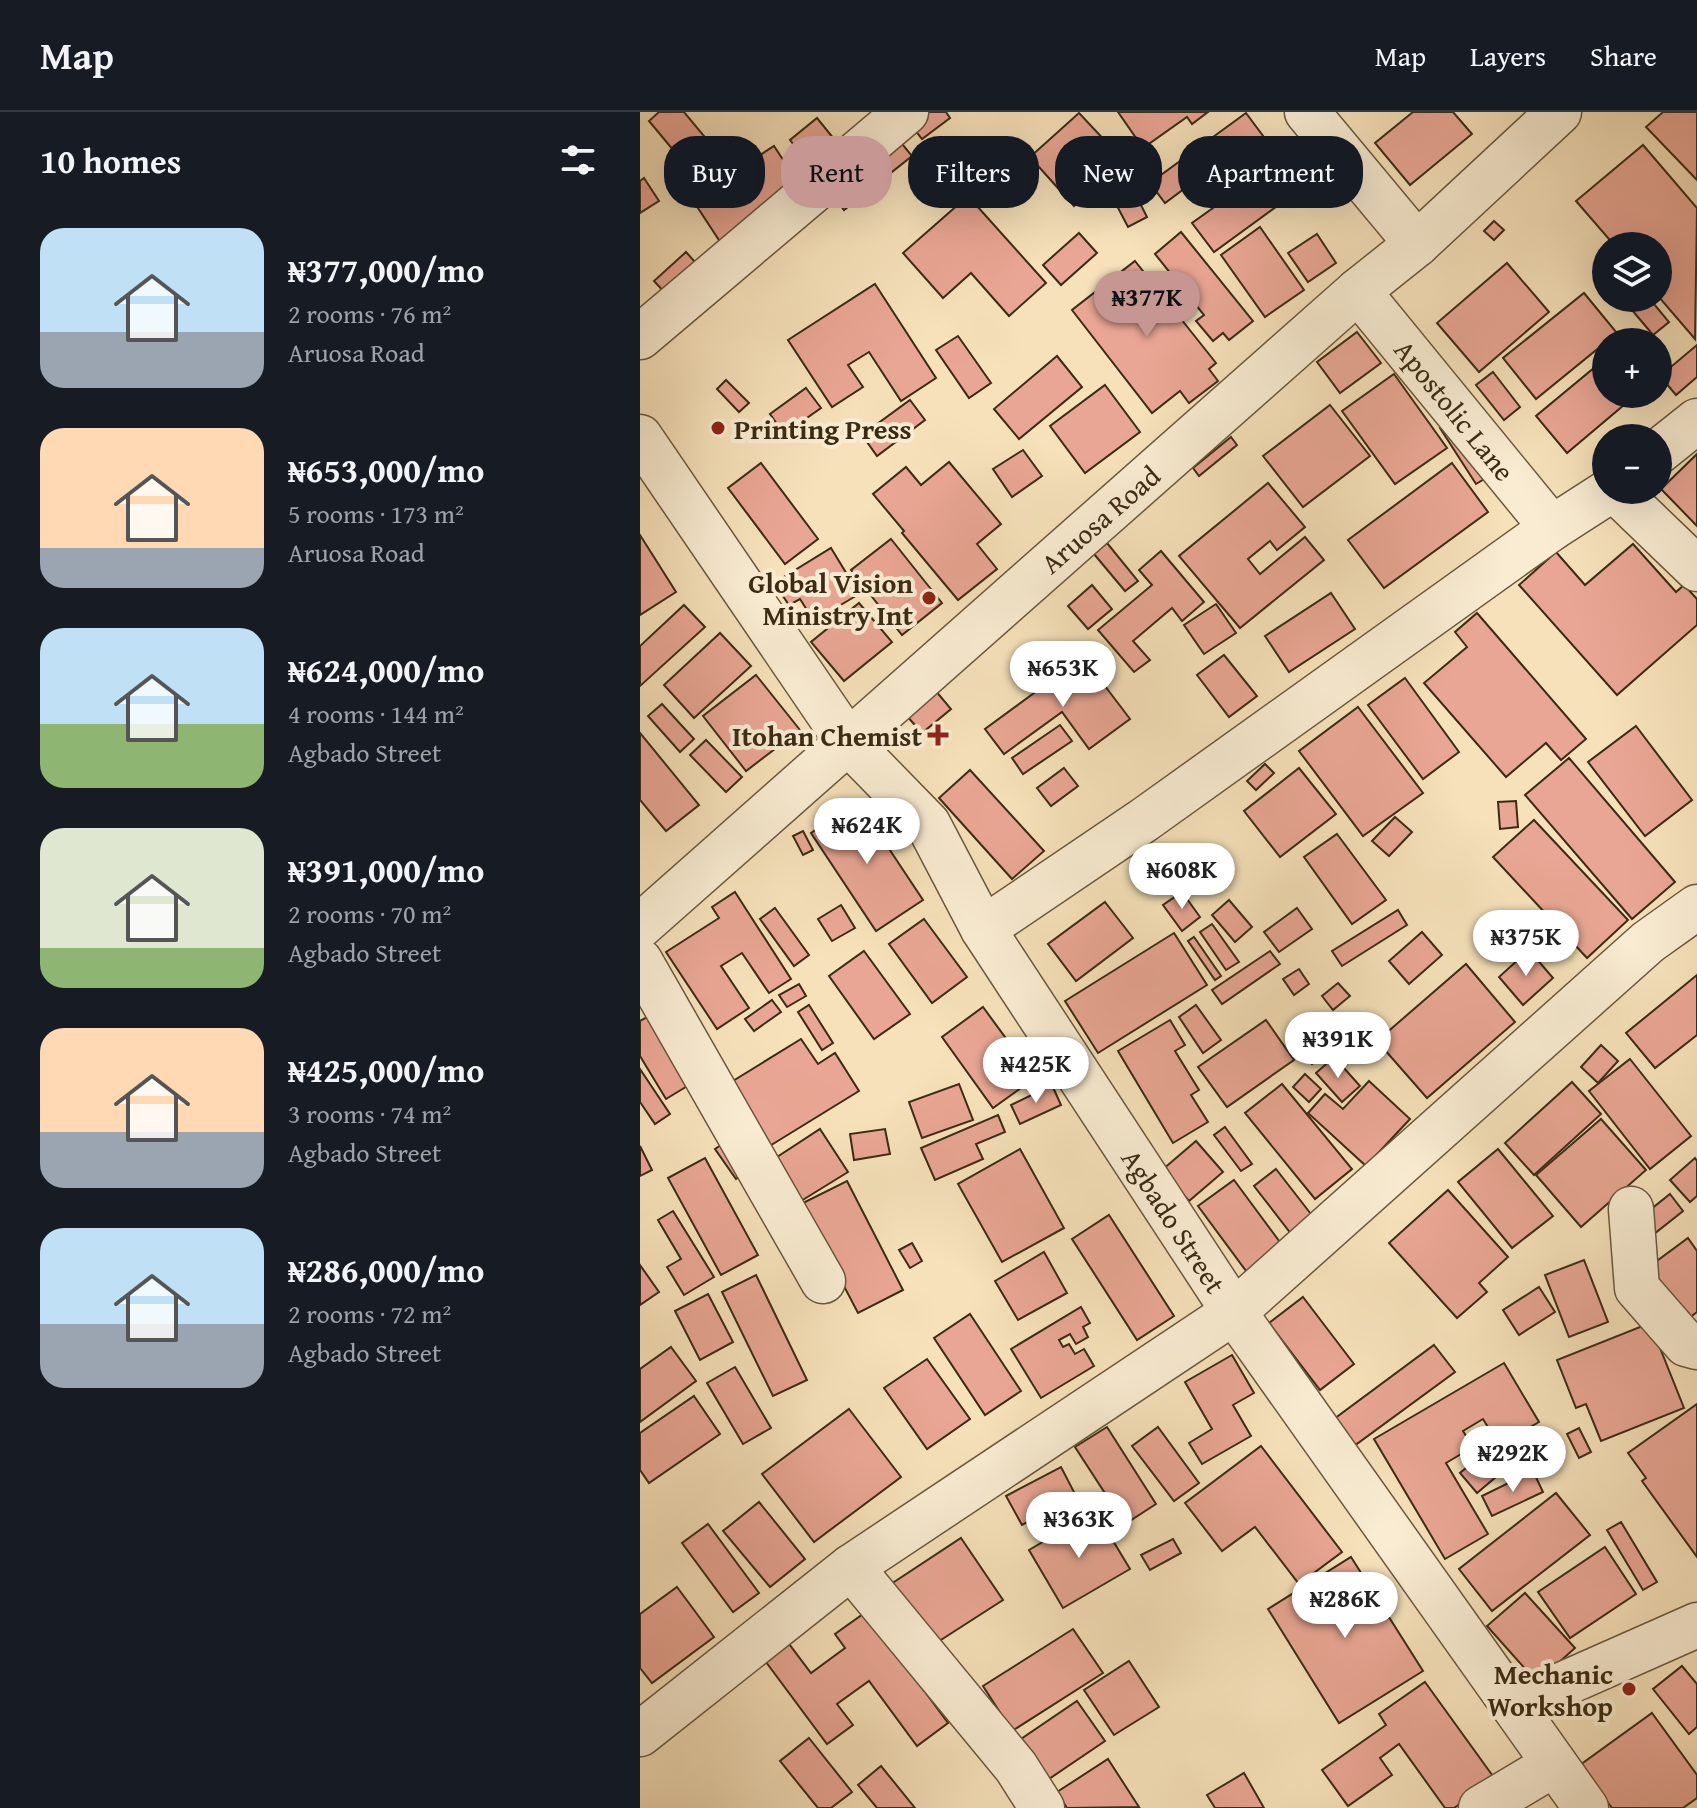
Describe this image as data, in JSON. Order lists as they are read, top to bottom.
{
  "streets": {
    "street": ["Apostolic Lane", "Aruosa Road", "Agbado Street"]
  },
  "crossings": [
    ["Apostolic Lane", "Aruosa Road"],
    ["Aruosa Road", "Agbado Street"]
  ],
  "places": {
    "other": ["Printing Press", "Global Vision Ministry Int", "Mechanic Workshop"],
    "health": ["Itohan Chemist"]
  },
  "page": {
    "header": "Map",
    "nav": ["Map", "Layers", "Share"],
    "heading": "10 homes",
    "chip": [
      "Buy",
      "Rent",
      "Filters",
      "New",
      "Apartment"
    ],
    "list": [
      {
        "name": "₦377,000/mo",
        "note": "2 rooms · 76 m² · Aruosa Road"
      },
      {
        "name": "₦653,000/mo",
        "note": "5 rooms · 173 m² · Aruosa Road"
      },
      {
        "name": "₦624,000/mo",
        "note": "4 rooms · 144 m² · Agbado Street"
      },
      {
        "name": "₦391,000/mo",
        "note": "2 rooms · 70 m² · Agbado Street"
      },
      {
        "name": "₦425,000/mo",
        "note": "3 rooms · 74 m² · Agbado Street"
      },
      {
        "name": "₦286,000/mo",
        "note": "2 rooms · 72 m² · Agbado Street"
      }
    ],
    "map_buttons": ["+", "−"],
    "price": [
      "₦377K",
      "₦653K",
      "₦624K",
      "₦608K",
      "₦375K",
      "₦391K",
      "₦425K",
      "₦292K",
      "₦363K",
      "₦286K"
    ]
  }
}
